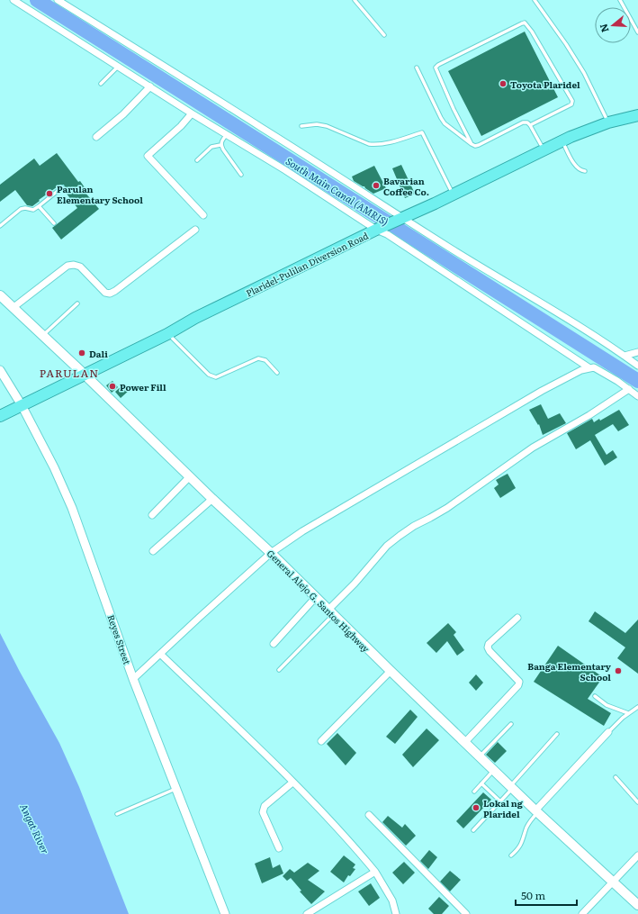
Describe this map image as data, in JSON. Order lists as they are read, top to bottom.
{
  "streets": {
    "highway": ["Plaridel-Pulilan Diversion Road"],
    "main road": ["General Alejo G. Santos Highway"],
    "street": ["Reyes Street"]
  },
  "crossings": [
    ["Plaridel-Pulilan Diversion Road", "General Alejo G. Santos Highway"],
    ["Plaridel-Pulilan Diversion Road", "Reyes Street"]
  ],
  "districts": ["PARULAN"],
  "water": ["South Main Canal (AMRIS)", "Angat River"],
  "places": [
    "Toyota Plaridel",
    "Bavarian Coffee Co.",
    "Parulan Elementary School",
    "Dali",
    "Power Fill",
    "Banga Elementary School",
    "Lokal ng Plaridel"
  ],
  "scale_bar": "50 m",
  "north": "left"
}
